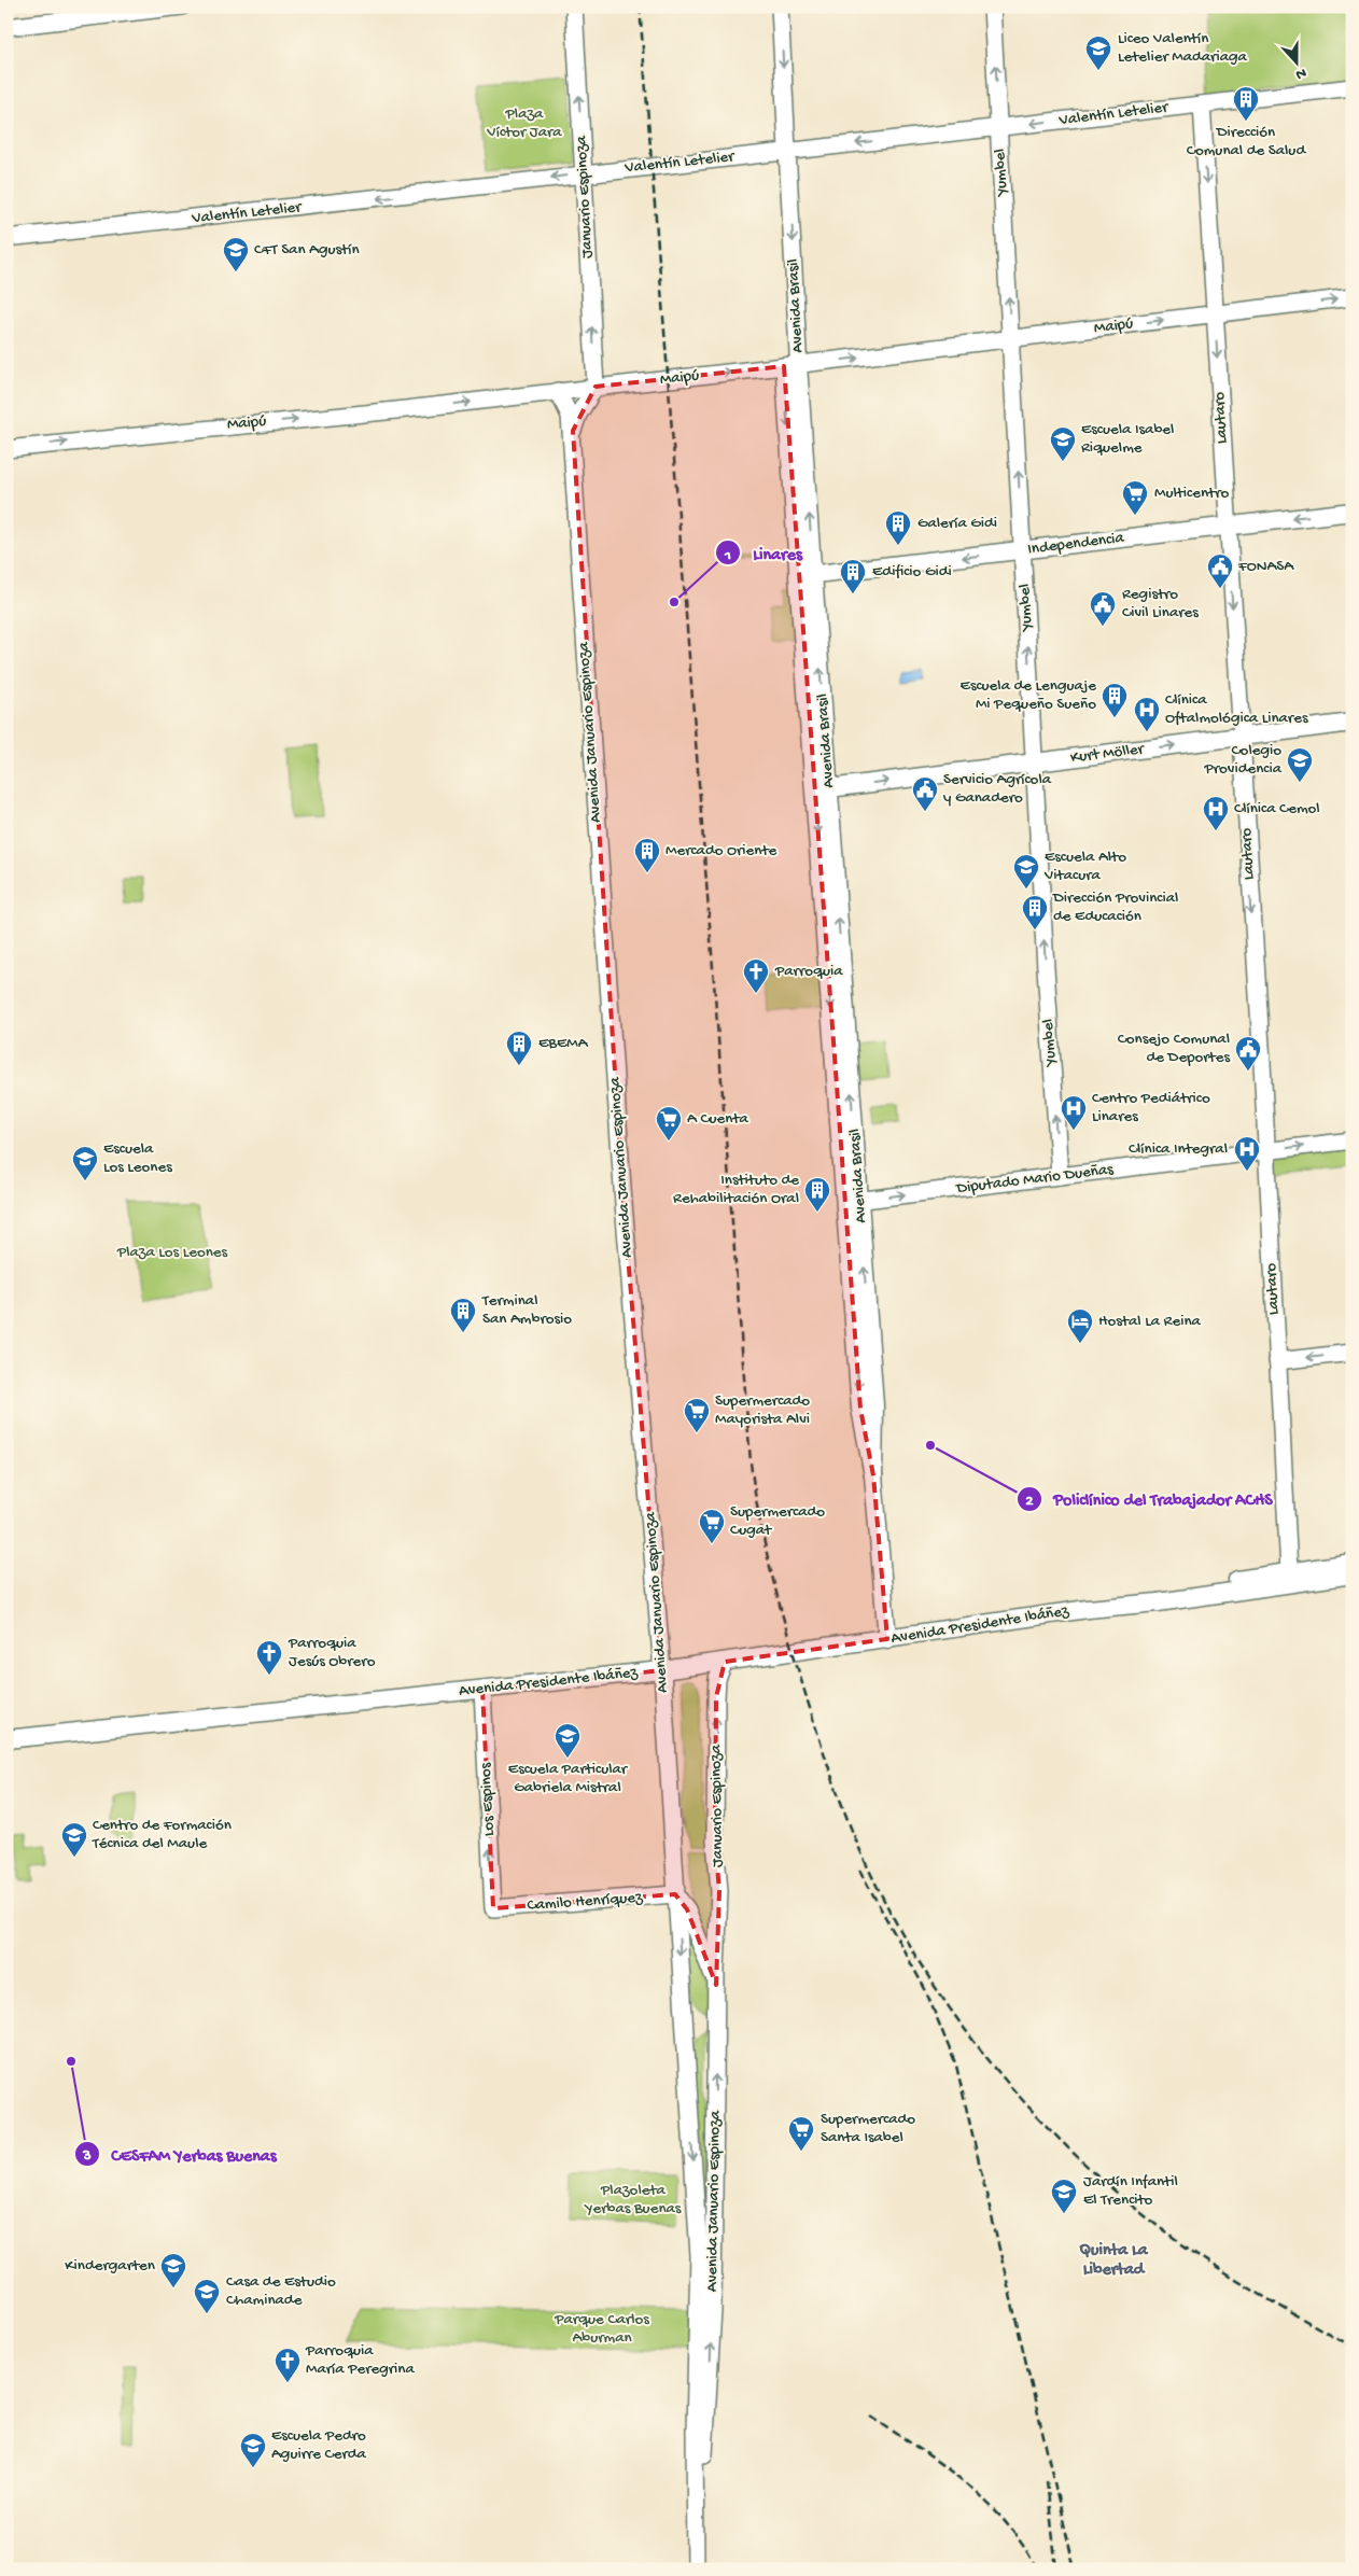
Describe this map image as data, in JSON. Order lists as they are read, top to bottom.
{
  "streets": {
    "main road": [
      "Valentín Letelier",
      "Yumbel",
      "Januario Espinoza",
      "Avenida Brasil",
      "Maipú",
      "Lautaro",
      "Independencia",
      "Avenida Januario Espinoza",
      "Kurt Möller",
      "Diputado Mario Dueñas",
      "Avenida Presidente Ibáñez",
      "Los Espinos",
      "Camilo Henríquez"
    ]
  },
  "crossings": [
    ["Valentín Letelier", "Yumbel"],
    ["Valentín Letelier", "Januario Espinoza"],
    ["Valentín Letelier", "Avenida Brasil"],
    ["Valentín Letelier", "Lautaro"],
    ["Yumbel", "Maipú"],
    ["Yumbel", "Independencia"],
    ["Yumbel", "Kurt Möller"],
    ["Yumbel", "Diputado Mario Dueñas"],
    ["Januario Espinoza", "Maipú"],
    ["Januario Espinoza", "Avenida Januario Espinoza"],
    ["Januario Espinoza", "Avenida Presidente Ibáñez"],
    ["Avenida Brasil", "Maipú"],
    ["Avenida Brasil", "Independencia"],
    ["Avenida Brasil", "Kurt Möller"],
    ["Avenida Brasil", "Diputado Mario Dueñas"],
    ["Avenida Brasil", "Avenida Presidente Ibáñez"],
    ["Maipú", "Lautaro"],
    ["Maipú", "Avenida Januario Espinoza"],
    ["Lautaro", "Independencia"],
    ["Lautaro", "Kurt Möller"],
    ["Lautaro", "Diputado Mario Dueñas"],
    ["Lautaro", "Avenida Presidente Ibáñez"],
    ["Avenida Januario Espinoza", "Avenida Presidente Ibáñez"],
    ["Avenida Januario Espinoza", "Camilo Henríquez"],
    ["Avenida Presidente Ibáñez", "Los Espinos"],
    ["Los Espinos", "Camilo Henríquez"]
  ],
  "one_way": [
    "Valentín Letelier",
    "Yumbel",
    "Januario Espinoza",
    "Maipú",
    "Lautaro",
    "Independencia",
    "Kurt Möller",
    "Diputado Mario Dueñas",
    "Los Espinos"
  ],
  "districts": ["Quinta La Libertad"],
  "parks": [
    "Plaza Víctor Jara",
    "Plaza Los Leones",
    "Plazoleta Yerbas Buenas",
    "Parque Carlos Aburman"
  ],
  "places": {
    "school or university": [
      "Liceo Valentín Letelier Madariaga",
      "CFT San Agustín",
      "Escuela Isabel Riquelme",
      "Colegio Providencia",
      "Escuela Alto Vitacura",
      "Escuela Los Leones",
      "Escuela Particular Gabriela Mistral",
      "Centro de Formación Técnica del Maule",
      "Jardín Infantil El Trencito",
      "Kindergarten",
      "Casa de Estudio Chaminade",
      "Escuela Pedro Aguirre Cerda"
    ],
    "building": [
      "Dirección Comunal de Salud",
      "Galería Gidi",
      "Edificio Gidi",
      "Escuela de Lenguaje Mi Pequeño Sueño",
      "Mercado Oriente",
      "Dirección Provincial de Educación",
      "EBEMA",
      "Instituto de Rehabilitación Oral",
      "Terminal San Ambrosio"
    ],
    "supermarket": [
      "Multicentro",
      "A Cuenta",
      "Supermercado Mayorista Alvi",
      "Supermercado Cugat",
      "Supermercado Santa Isabel"
    ],
    "public building": [
      "FONASA",
      "Registro Civil Linares",
      "Servicio Agrícola y Ganadero",
      "Consejo Comunal de Deportes"
    ],
    "other": ["Linares", "Policlínico del Trabajador ACHS", "CESFAM Yerbas Buenas"],
    "hospital": [
      "Clínica Oftalmológica Linares",
      "Clínica Cemol",
      "Centro Pediátrico Linares",
      "Clínica Integral"
    ],
    "church": ["Parroquia", "Parroquia Jesús Obrero", "Parroquia María Peregrina"],
    "hotel": ["Hostal La Reina"]
  },
  "north": "bottom"
}
